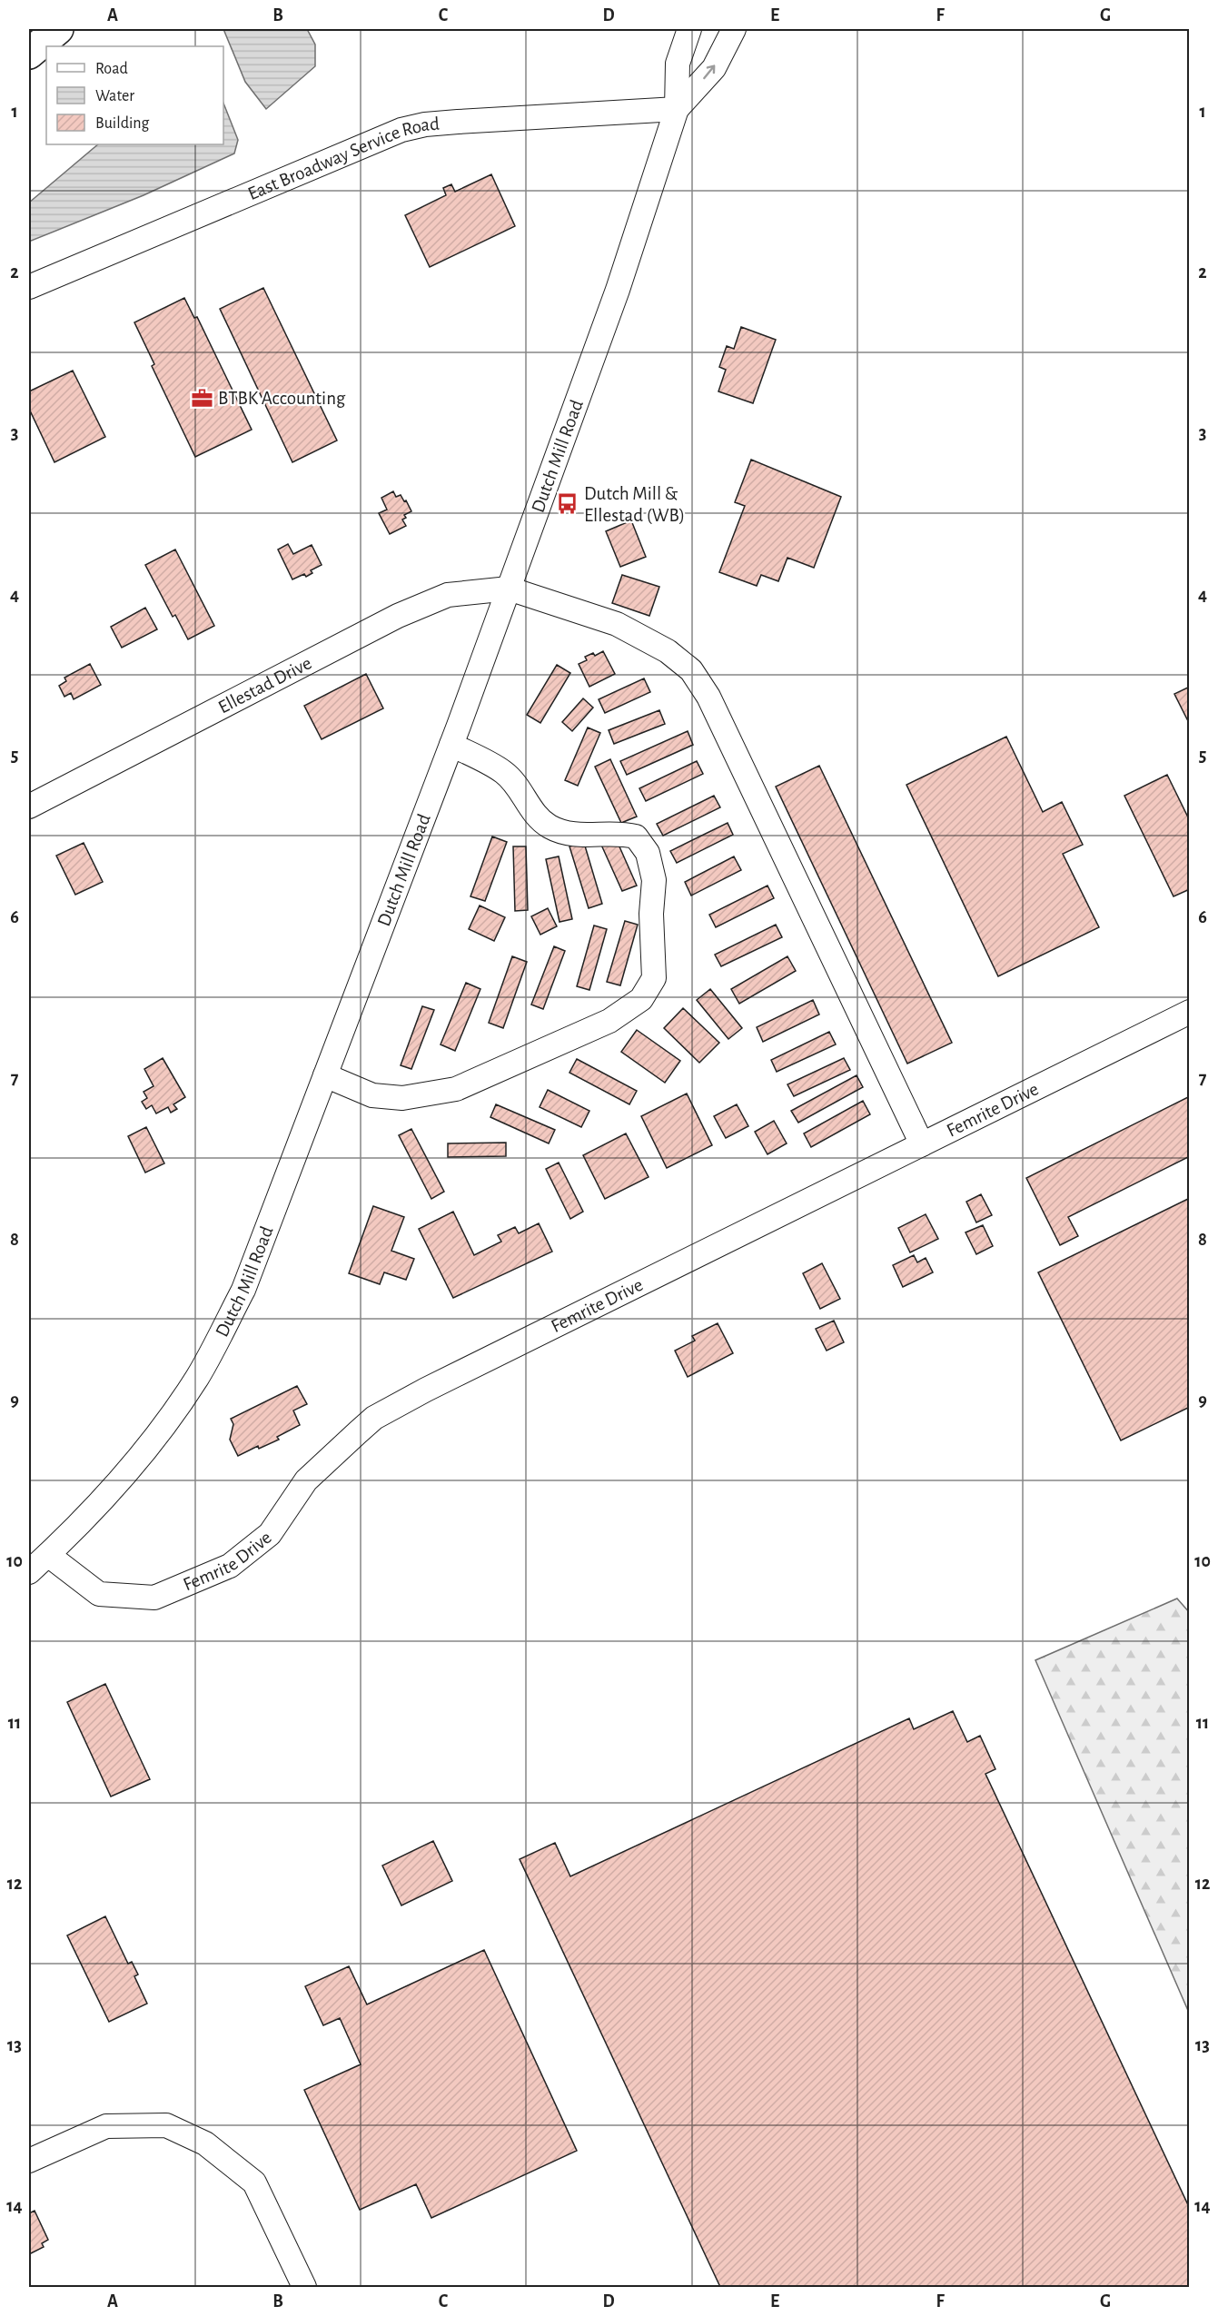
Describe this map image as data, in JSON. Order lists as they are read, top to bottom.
{
  "streets": {
    "street": [
      "East Broadway Service Road",
      "Dutch Mill Road",
      "Ellestad Drive",
      "Femrite Drive"
    ]
  },
  "crossings": [
    ["East Broadway Service Road", "Dutch Mill Road"],
    ["Dutch Mill Road", "Ellestad Drive"],
    ["Dutch Mill Road", "Femrite Drive"]
  ],
  "places": {
    "office": ["BTBK Accounting"],
    "bus stop": ["Dutch Mill & Ellestad (WB)"]
  },
  "legend": ["Road", "Water", "Building"],
  "grid": {
    "columns": [
      "A",
      "B",
      "C",
      "D",
      "E",
      "F",
      "G"
    ],
    "rows": [
      "1",
      "2",
      "3",
      "4",
      "5",
      "6",
      "7",
      "8",
      "9",
      "10",
      "11",
      "12",
      "13",
      "14"
    ]
  }
}
